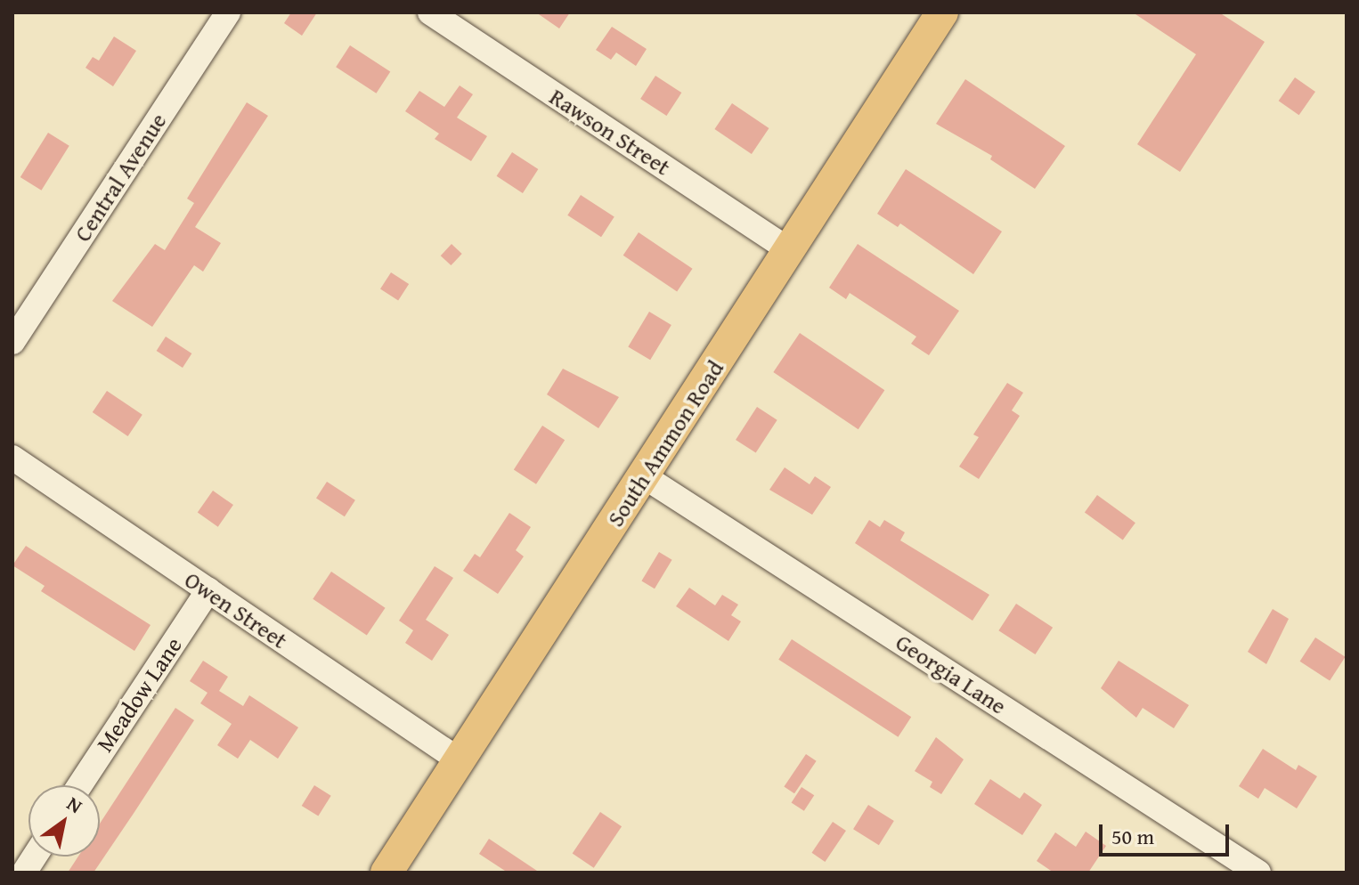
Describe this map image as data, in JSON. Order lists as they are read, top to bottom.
{
  "streets": {
    "main road": ["South Ammon Road"],
    "street": [
      "Rawson Street",
      "Central Avenue",
      "Owen Street",
      "Georgia Lane",
      "Meadow Lane"
    ]
  },
  "crossings": [
    ["Rawson Street", "South Ammon Road"],
    ["South Ammon Road", "Owen Street"],
    ["South Ammon Road", "Georgia Lane"],
    ["Owen Street", "Meadow Lane"]
  ],
  "scale_bar": "50 m",
  "north": "top right"
}
